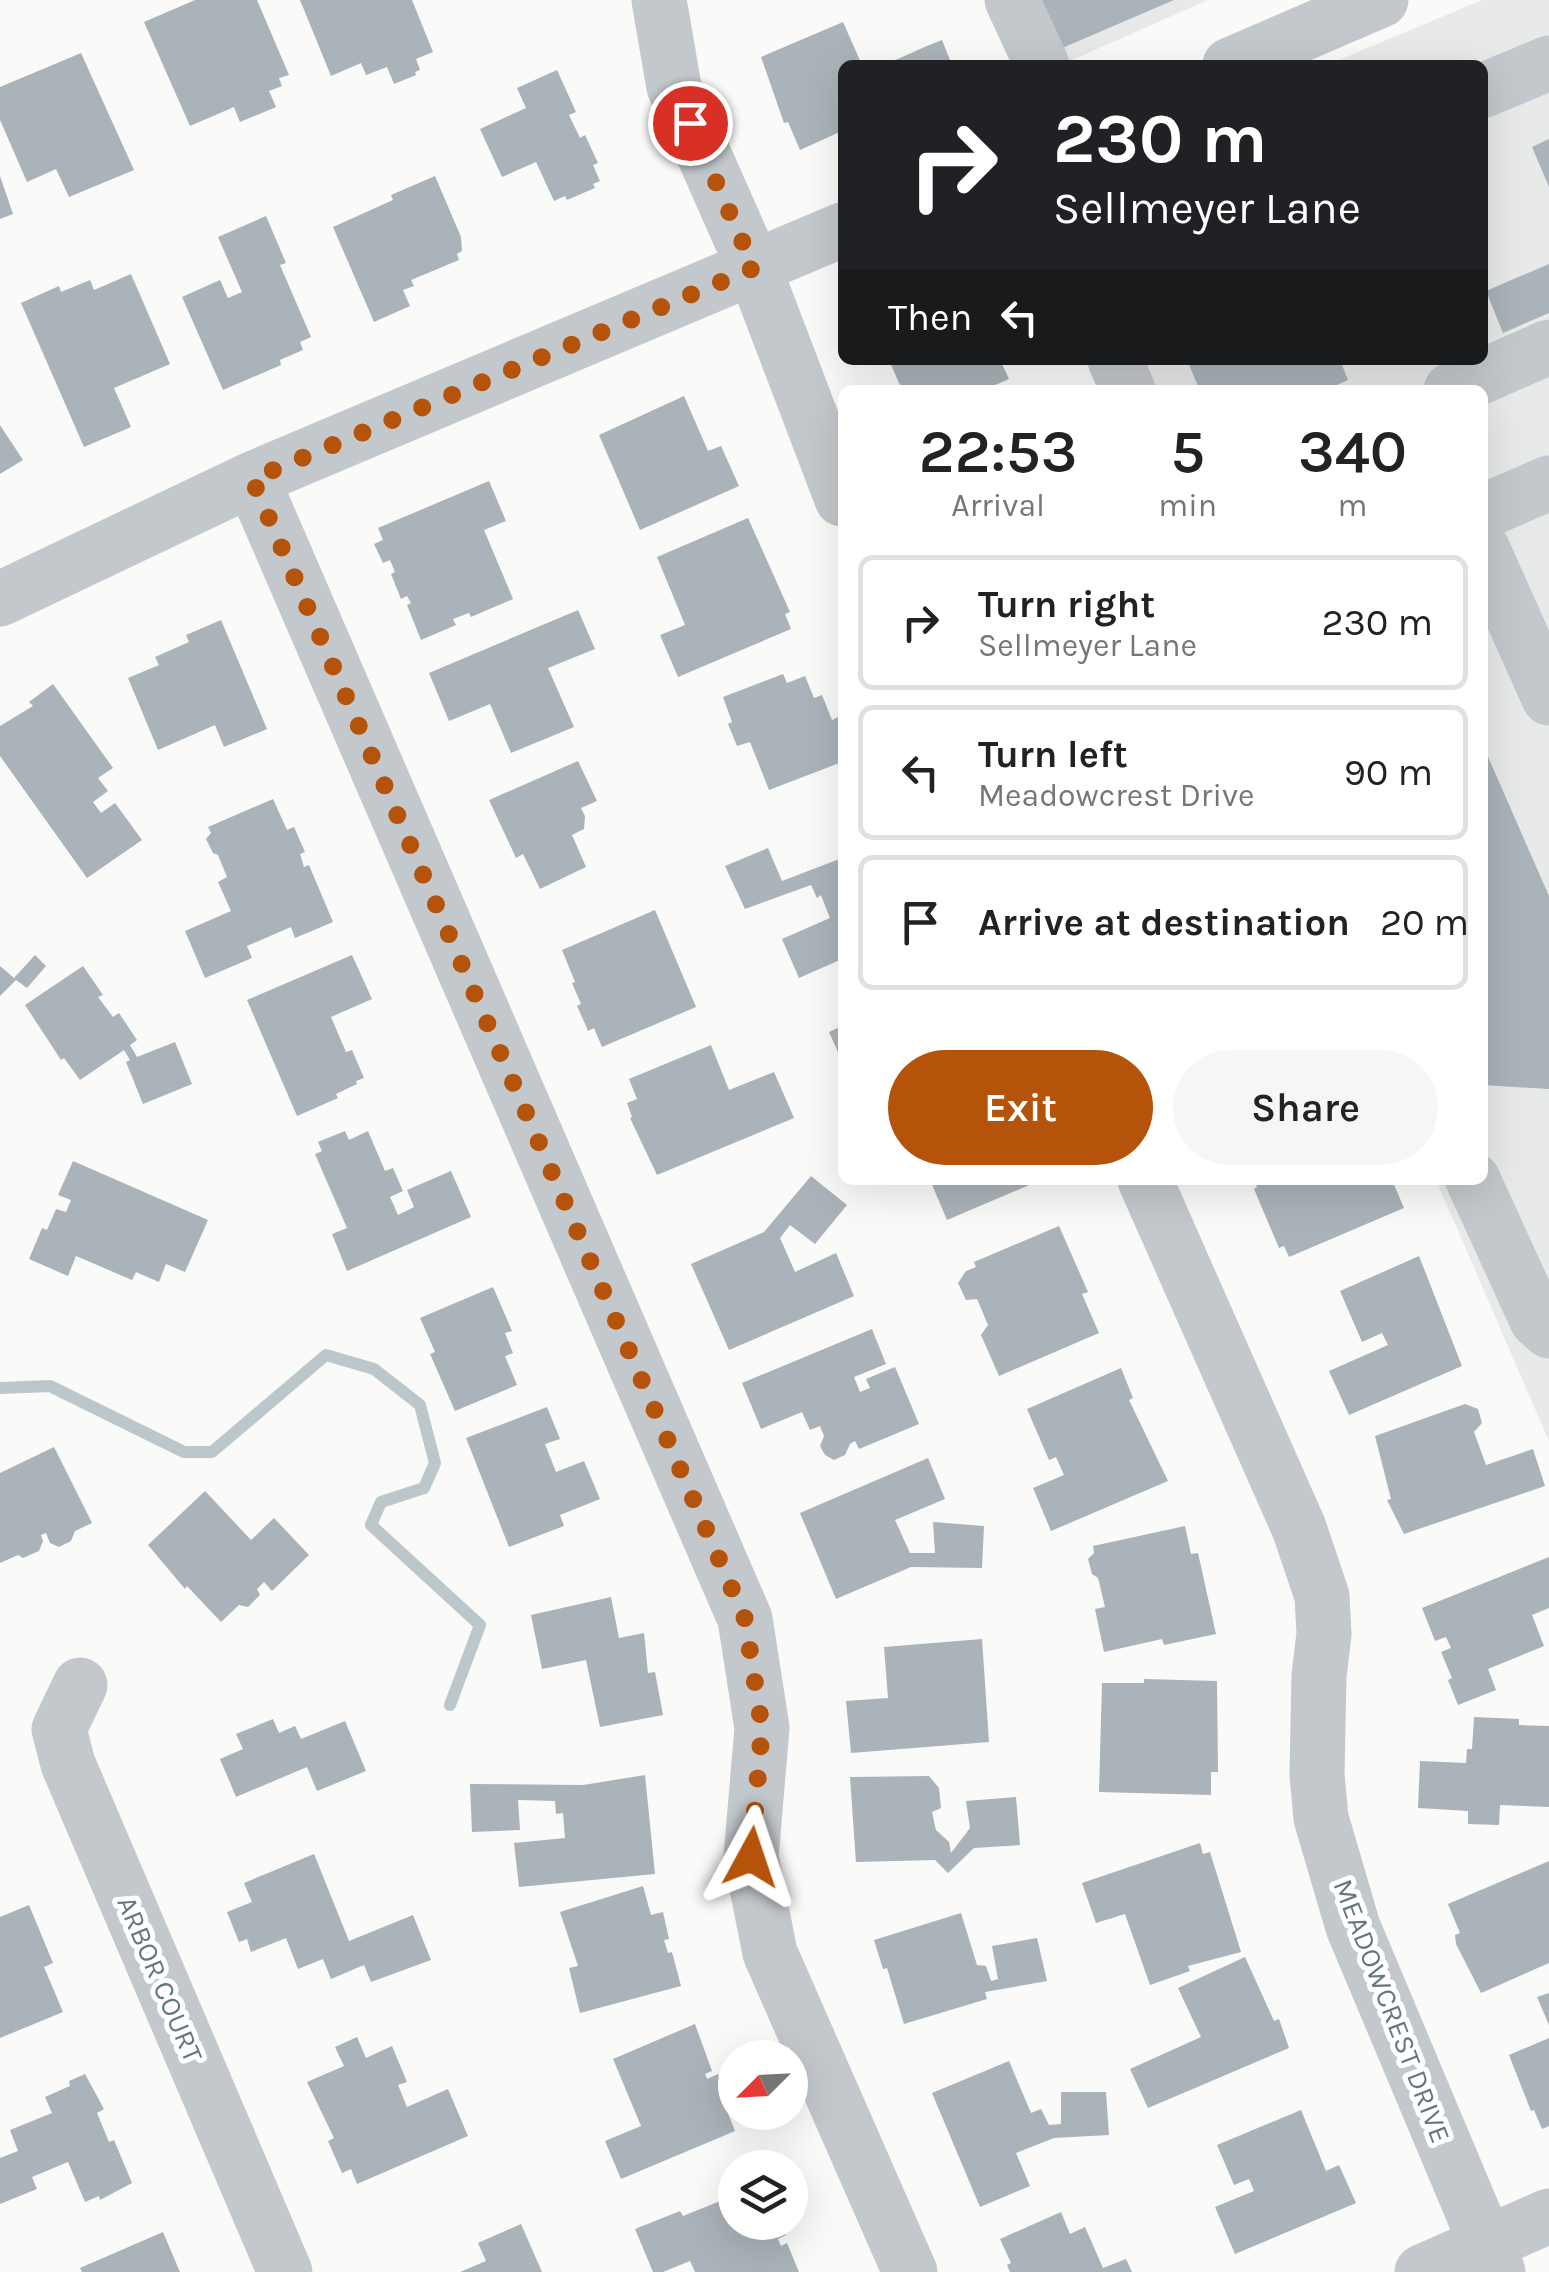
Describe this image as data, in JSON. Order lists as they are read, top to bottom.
{
  "streets": {
    "street": ["ARBOR COURT", "MEADOWCREST DRIVE"]
  },
  "north": "bottom left",
  "page": {
    "turn": ["230 m", "Sellmeyer Lane"],
    "then": "Then",
    "eta": [
      "22:53",
      "Arrival",
      "5",
      "min",
      "340",
      "m"
    ],
    "list": [
      {
        "name": "Turn right",
        "note": "Sellmeyer Lane",
        "value": "230 m"
      },
      {
        "name": "Turn left",
        "note": "Meadowcrest Drive",
        "value": "90 m"
      },
      {
        "name": "Arrive at destination",
        "value": "20 m"
      }
    ],
    "buttons": ["Exit", "Share"]
  }
}
